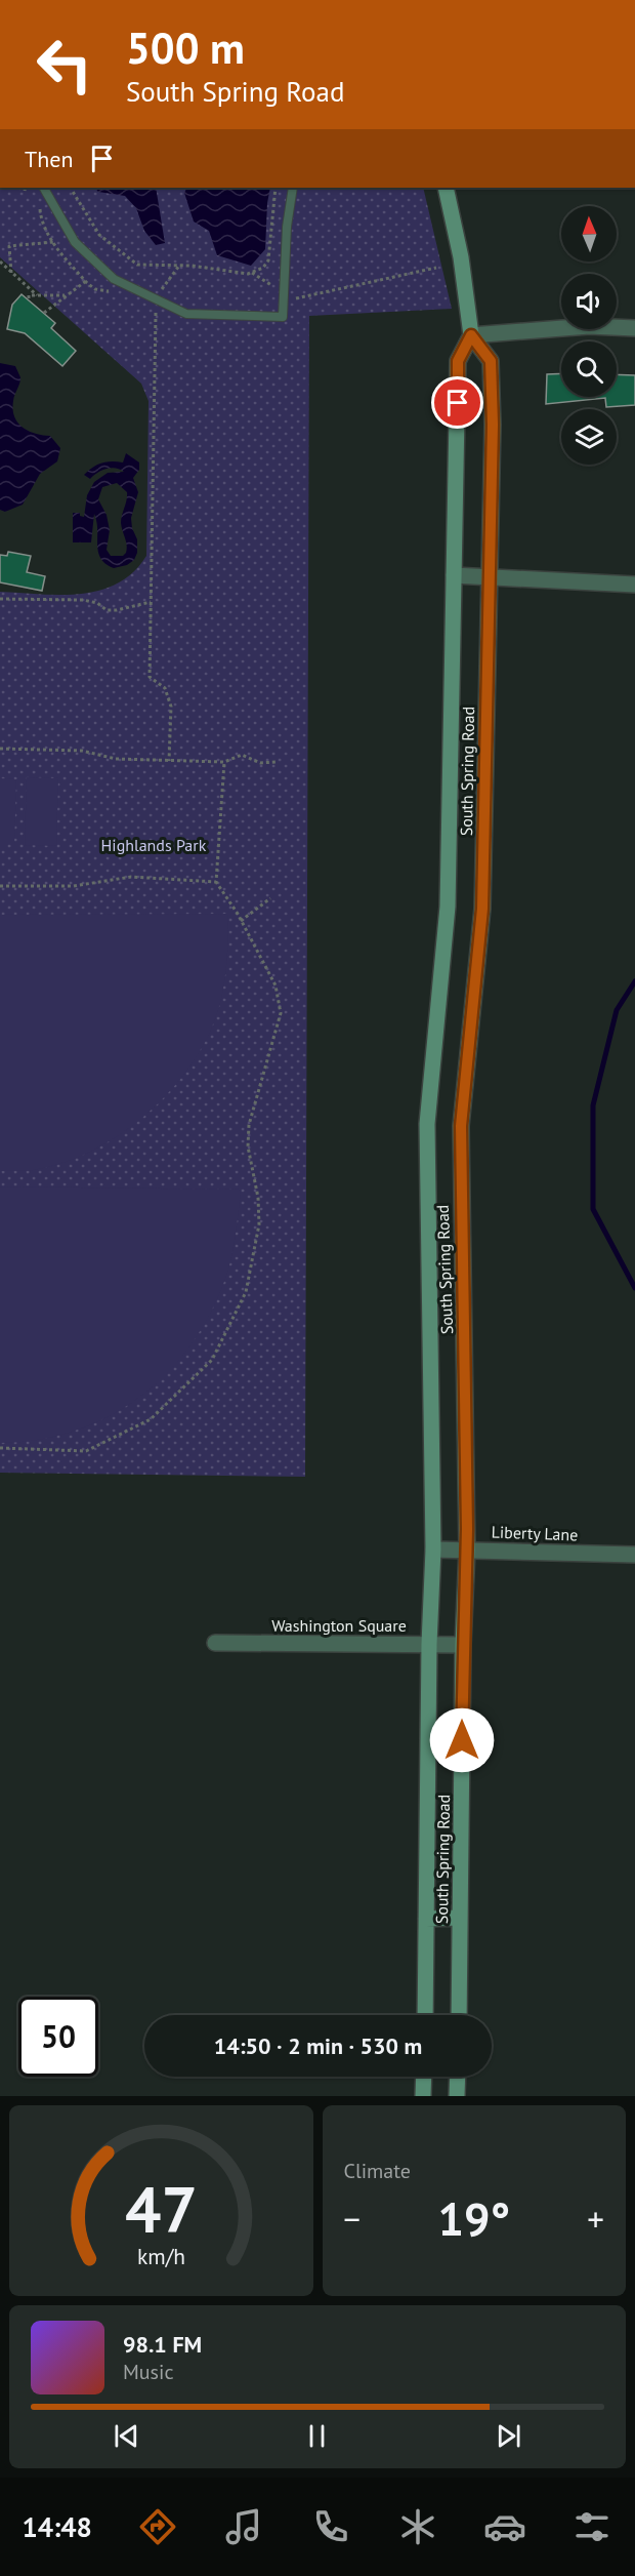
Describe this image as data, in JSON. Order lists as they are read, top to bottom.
{
  "streets": {
    "main road": ["South Spring Road"],
    "street": ["Liberty Lane", "Washington Square"]
  },
  "crossings": [
    ["South Spring Road", "Liberty Lane"],
    ["South Spring Road", "Washington Square"]
  ],
  "parks": ["Highlands Park"],
  "north": "top",
  "page": {
    "turn": ["500 m", "South Spring Road"],
    "then": "Then",
    "limit": "50",
    "trip": "14:50 · 2 min · 530 m",
    "tile": "Climate",
    "heat": ["−", "19°", "+"],
    "song": ["98.1 FM", "Music"],
    "tabs": "14:48",
    "gauge": ["47", "km/h"]
  }
}
